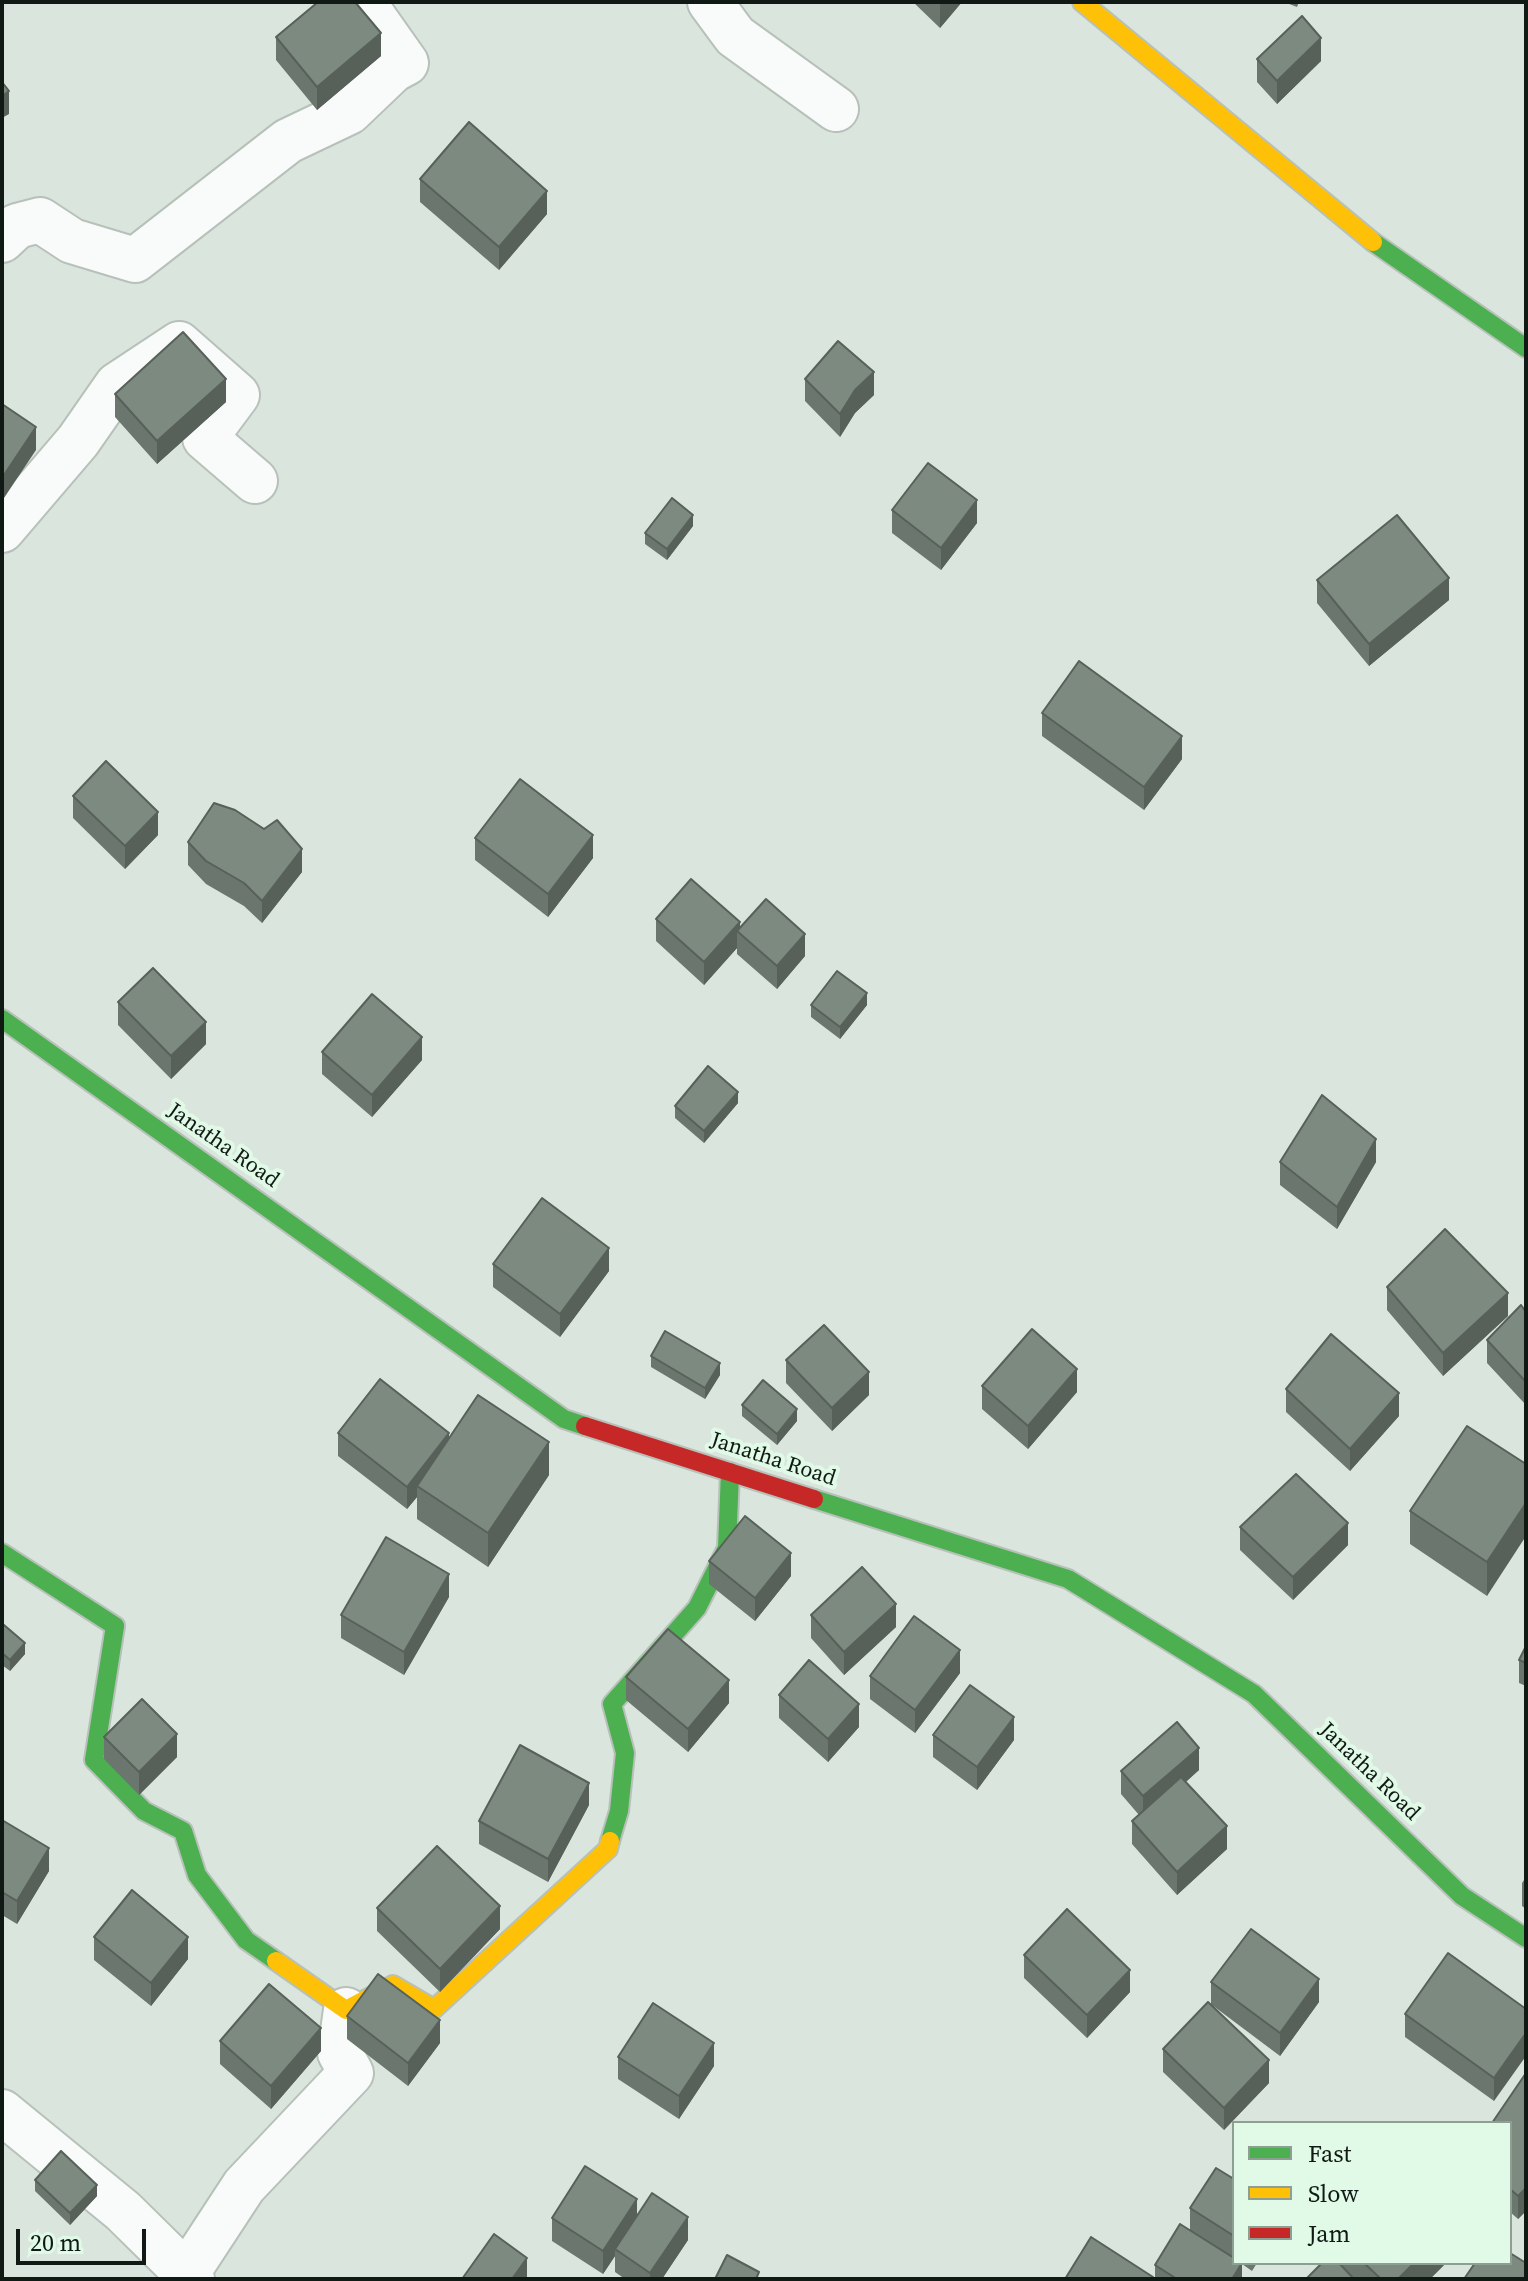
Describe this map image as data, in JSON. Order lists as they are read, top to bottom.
{
  "streets": {
    "street": ["Janatha Road"]
  },
  "legend": ["Fast", "Slow", "Jam"],
  "scale_bar": "20 m"
}
